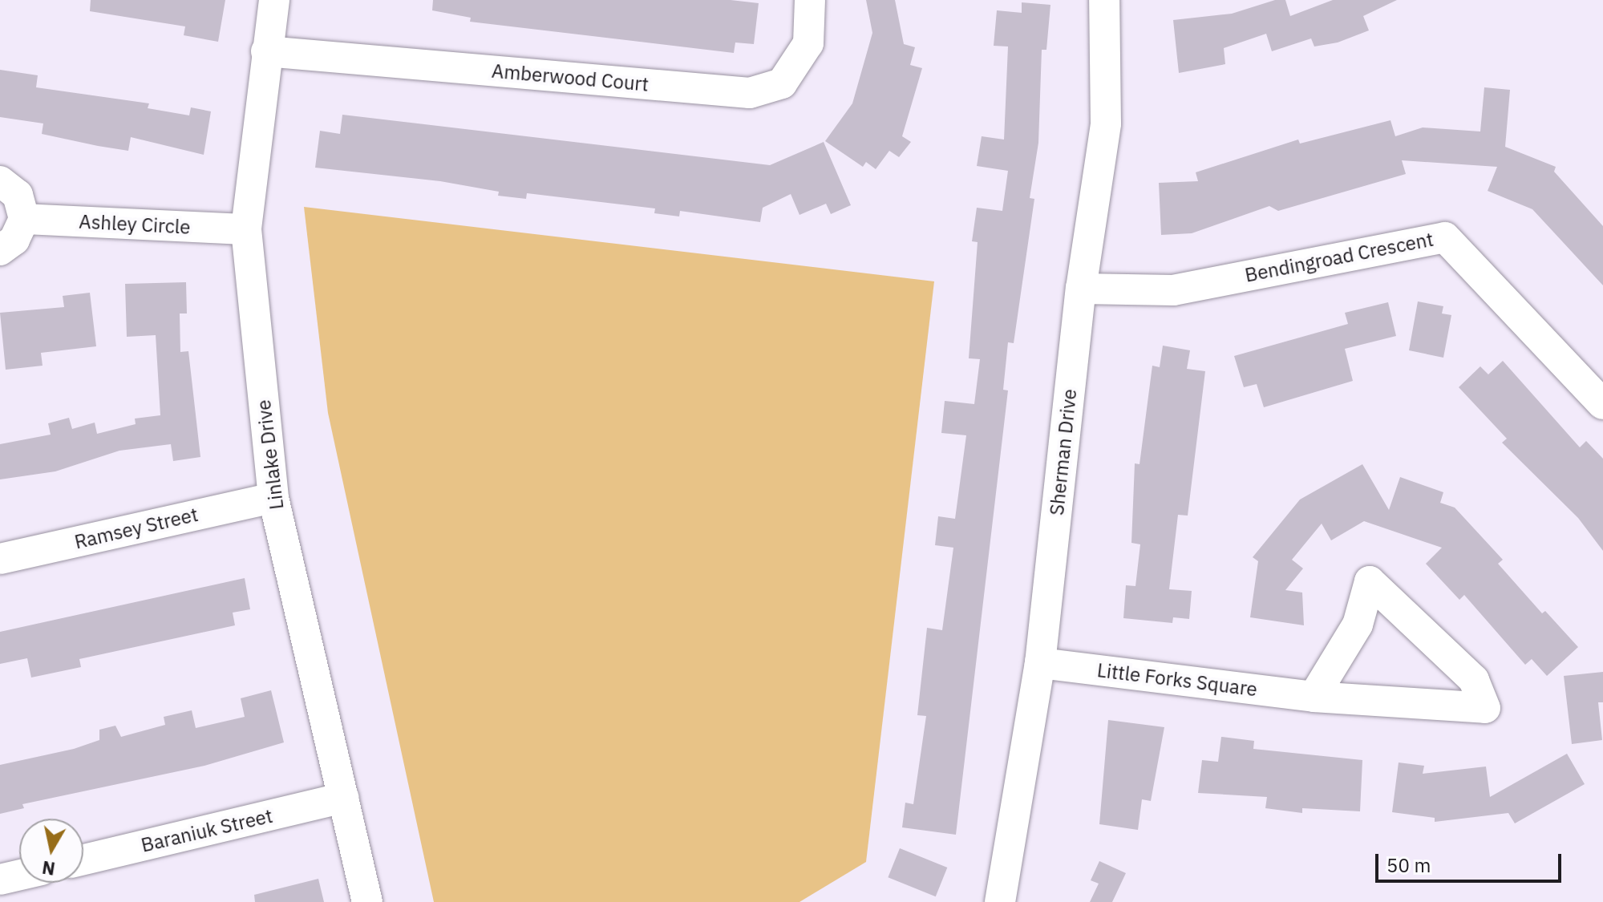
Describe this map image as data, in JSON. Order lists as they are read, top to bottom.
{
  "streets": {
    "street": [
      "Amberwood Court",
      "Ashley Circle",
      "Bendingroad Crescent",
      "Sherman Drive",
      "Linlake Drive",
      "Ramsey Street",
      "Little Forks Square",
      "Baraniuk Street"
    ]
  },
  "crossings": [
    ["Amberwood Court", "Linlake Drive"],
    ["Ashley Circle", "Linlake Drive"],
    ["Bendingroad Crescent", "Sherman Drive"],
    ["Sherman Drive", "Little Forks Square"],
    ["Linlake Drive", "Ramsey Street"],
    ["Linlake Drive", "Baraniuk Street"]
  ],
  "scale_bar": "50 m",
  "north": "bottom"
}
